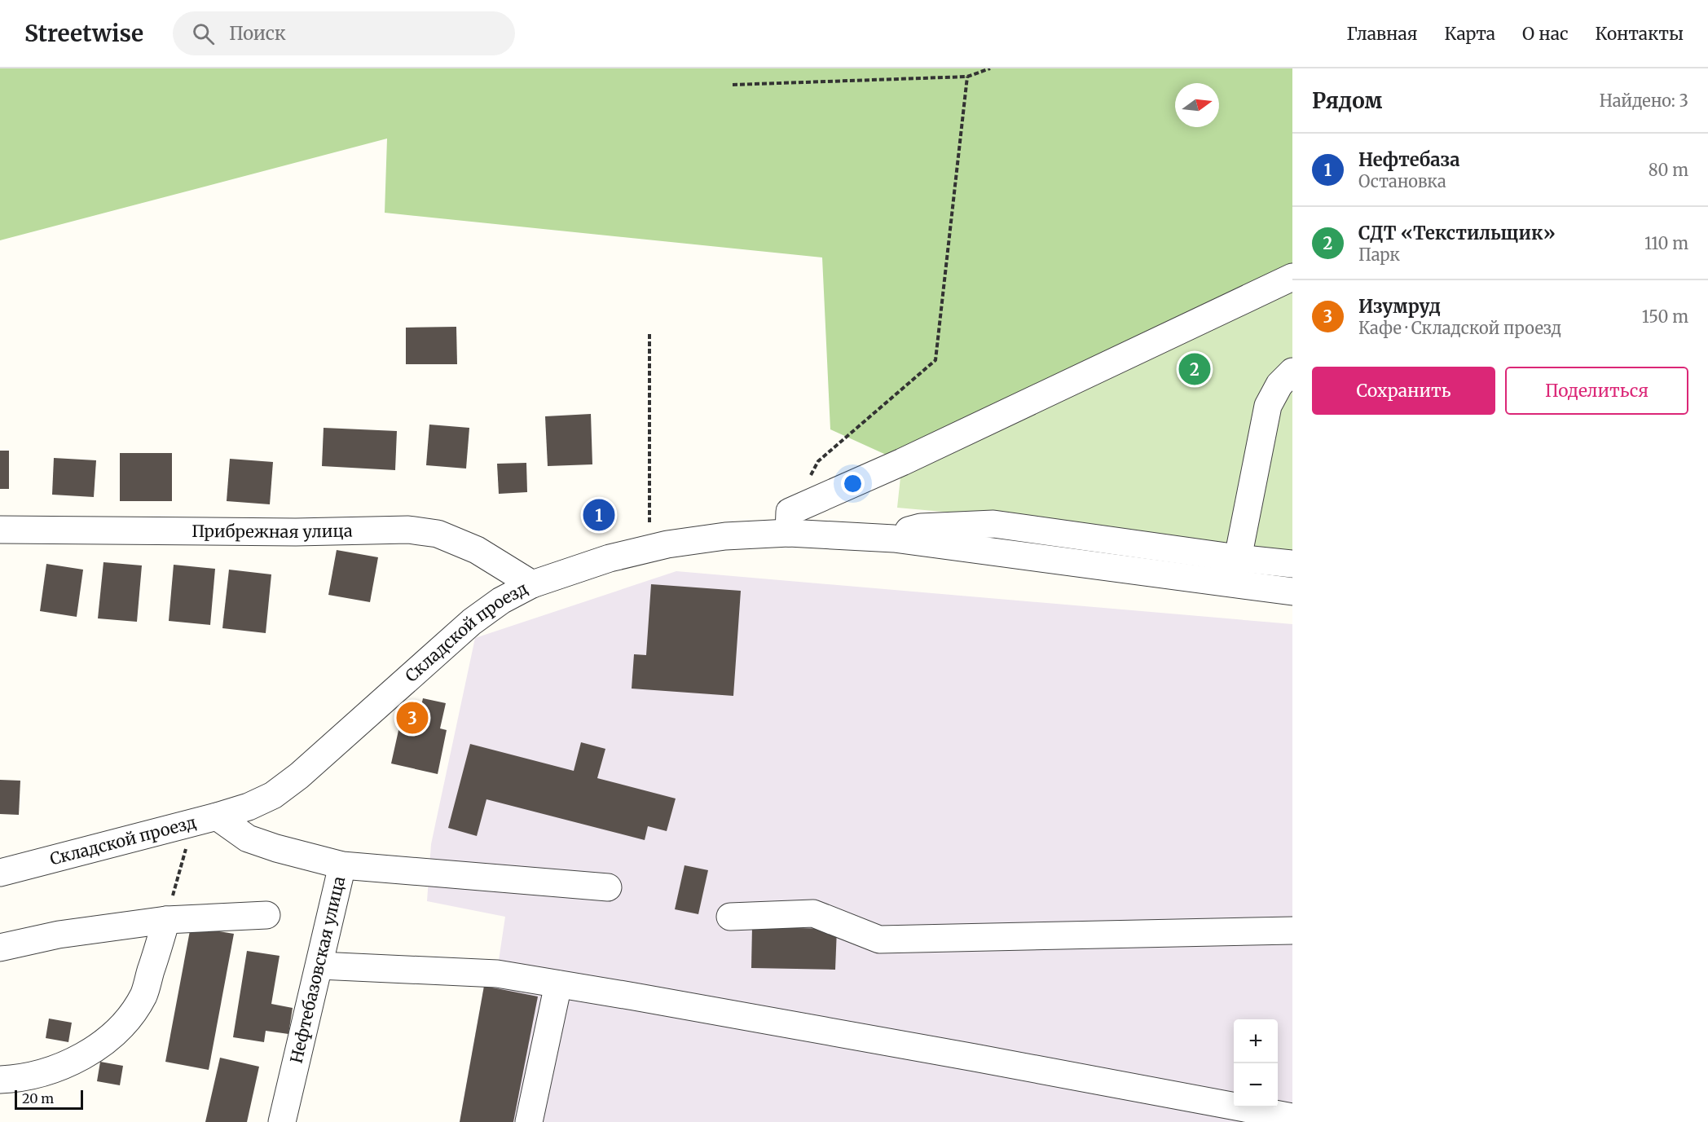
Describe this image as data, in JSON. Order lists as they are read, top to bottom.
{
  "streets": {
    "street": ["Прибрежная улица", "Складской проезд", "Нефтебазовская улица"]
  },
  "crossings": [
    ["Прибрежная улица", "Складской проезд"],
    ["Складской проезд", "Нефтебазовская улица"]
  ],
  "scale_bar": "20 m",
  "north": "right",
  "page": {
    "header": "Streetwise",
    "search": "Поиск",
    "nav": [
      "Главная",
      "Карта",
      "О нас",
      "Контакты"
    ],
    "heading": ["Рядом", "Найдено: 3"],
    "list": [
      {
        "mark": "1",
        "name": "Нефтебаза",
        "note": "Остановка",
        "value": "80 m"
      },
      {
        "mark": "2",
        "name": "СДТ «Текстильщик»",
        "note": "Парк",
        "value": "110 m"
      },
      {
        "mark": "3",
        "name": "Изумруд",
        "note": "Кафе · Складской проезд",
        "value": "150 m"
      }
    ],
    "pins": ["2", "1", "3"],
    "buttons": ["Сохранить", "Поделиться"],
    "map_buttons": ["+", "−"],
    "scale": "20 m"
  }
}
